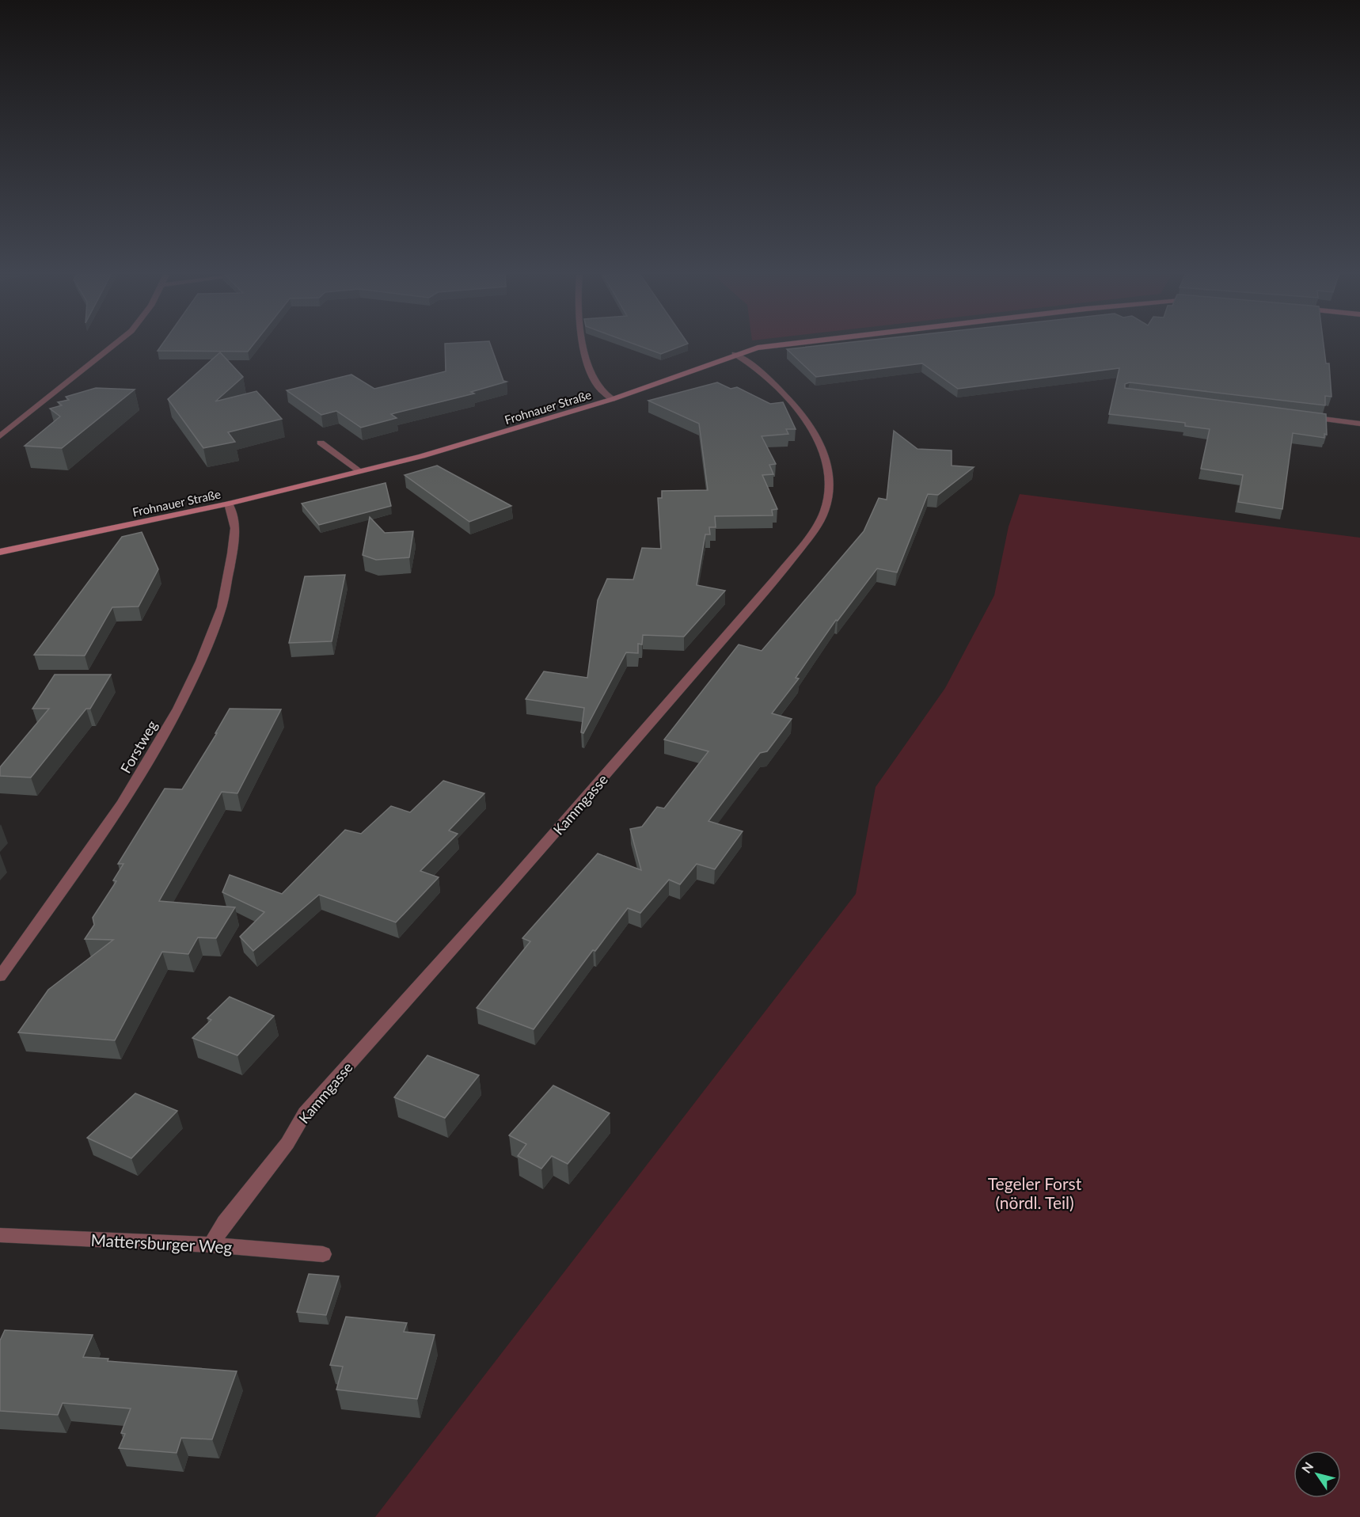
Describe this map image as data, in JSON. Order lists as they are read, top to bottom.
{
  "streets": {
    "street": [
      "Frohnauer Straße",
      "Forstweg",
      "Kammgasse",
      "Mattersburger Weg"
    ]
  },
  "crossings": [
    ["Frohnauer Straße", "Forstweg"],
    ["Frohnauer Straße", "Kammgasse"],
    ["Kammgasse", "Mattersburger Weg"]
  ],
  "parks": ["Tegeler Forst (nördl. Teil)"],
  "north": "top left"
}
